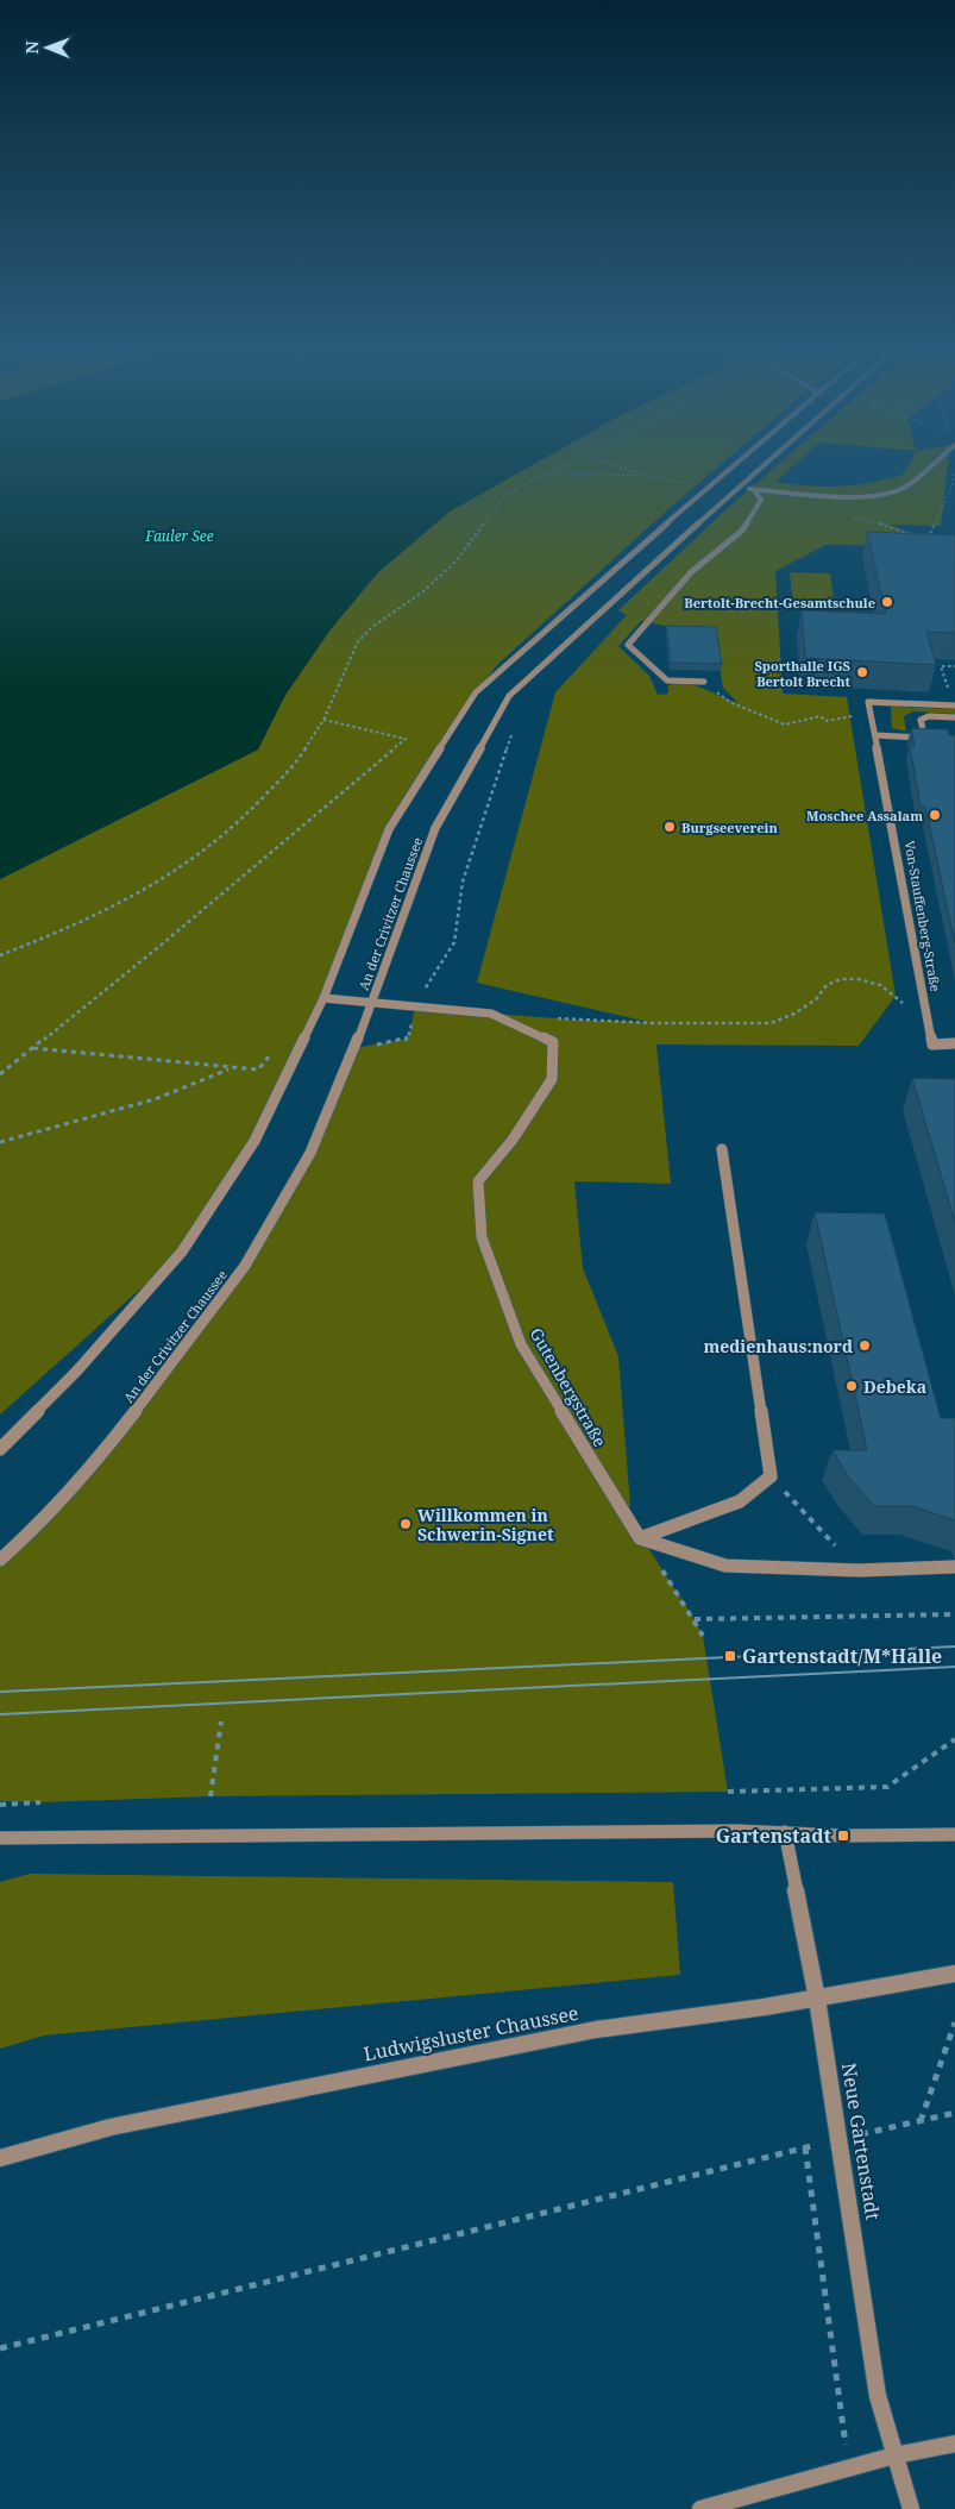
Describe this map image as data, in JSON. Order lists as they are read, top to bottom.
{
  "streets": {
    "street": [
      "An der Crivitzer Chaussee",
      "Von-Stauffenberg-Straße",
      "Gutenbergstraße",
      "Ludwigsluster Chaussee",
      "Neue Gartenstadt"
    ]
  },
  "crossings": [
    ["An der Crivitzer Chaussee", "Gutenbergstraße"],
    ["Ludwigsluster Chaussee", "Neue Gartenstadt"]
  ],
  "water": ["Fauler See"],
  "places": {
    "other": [
      "Bertolt-Brecht-Gesamtschule",
      "Sporthalle IGS Bertolt Brecht",
      "Moschee Assalam",
      "Burgseeverein",
      "medienhaus:nord",
      "Debeka",
      "Willkommen in Schwerin-Signet"
    ],
    "transit": ["Gartenstadt/M*Halle", "Gartenstadt"]
  },
  "north": "left"
}
